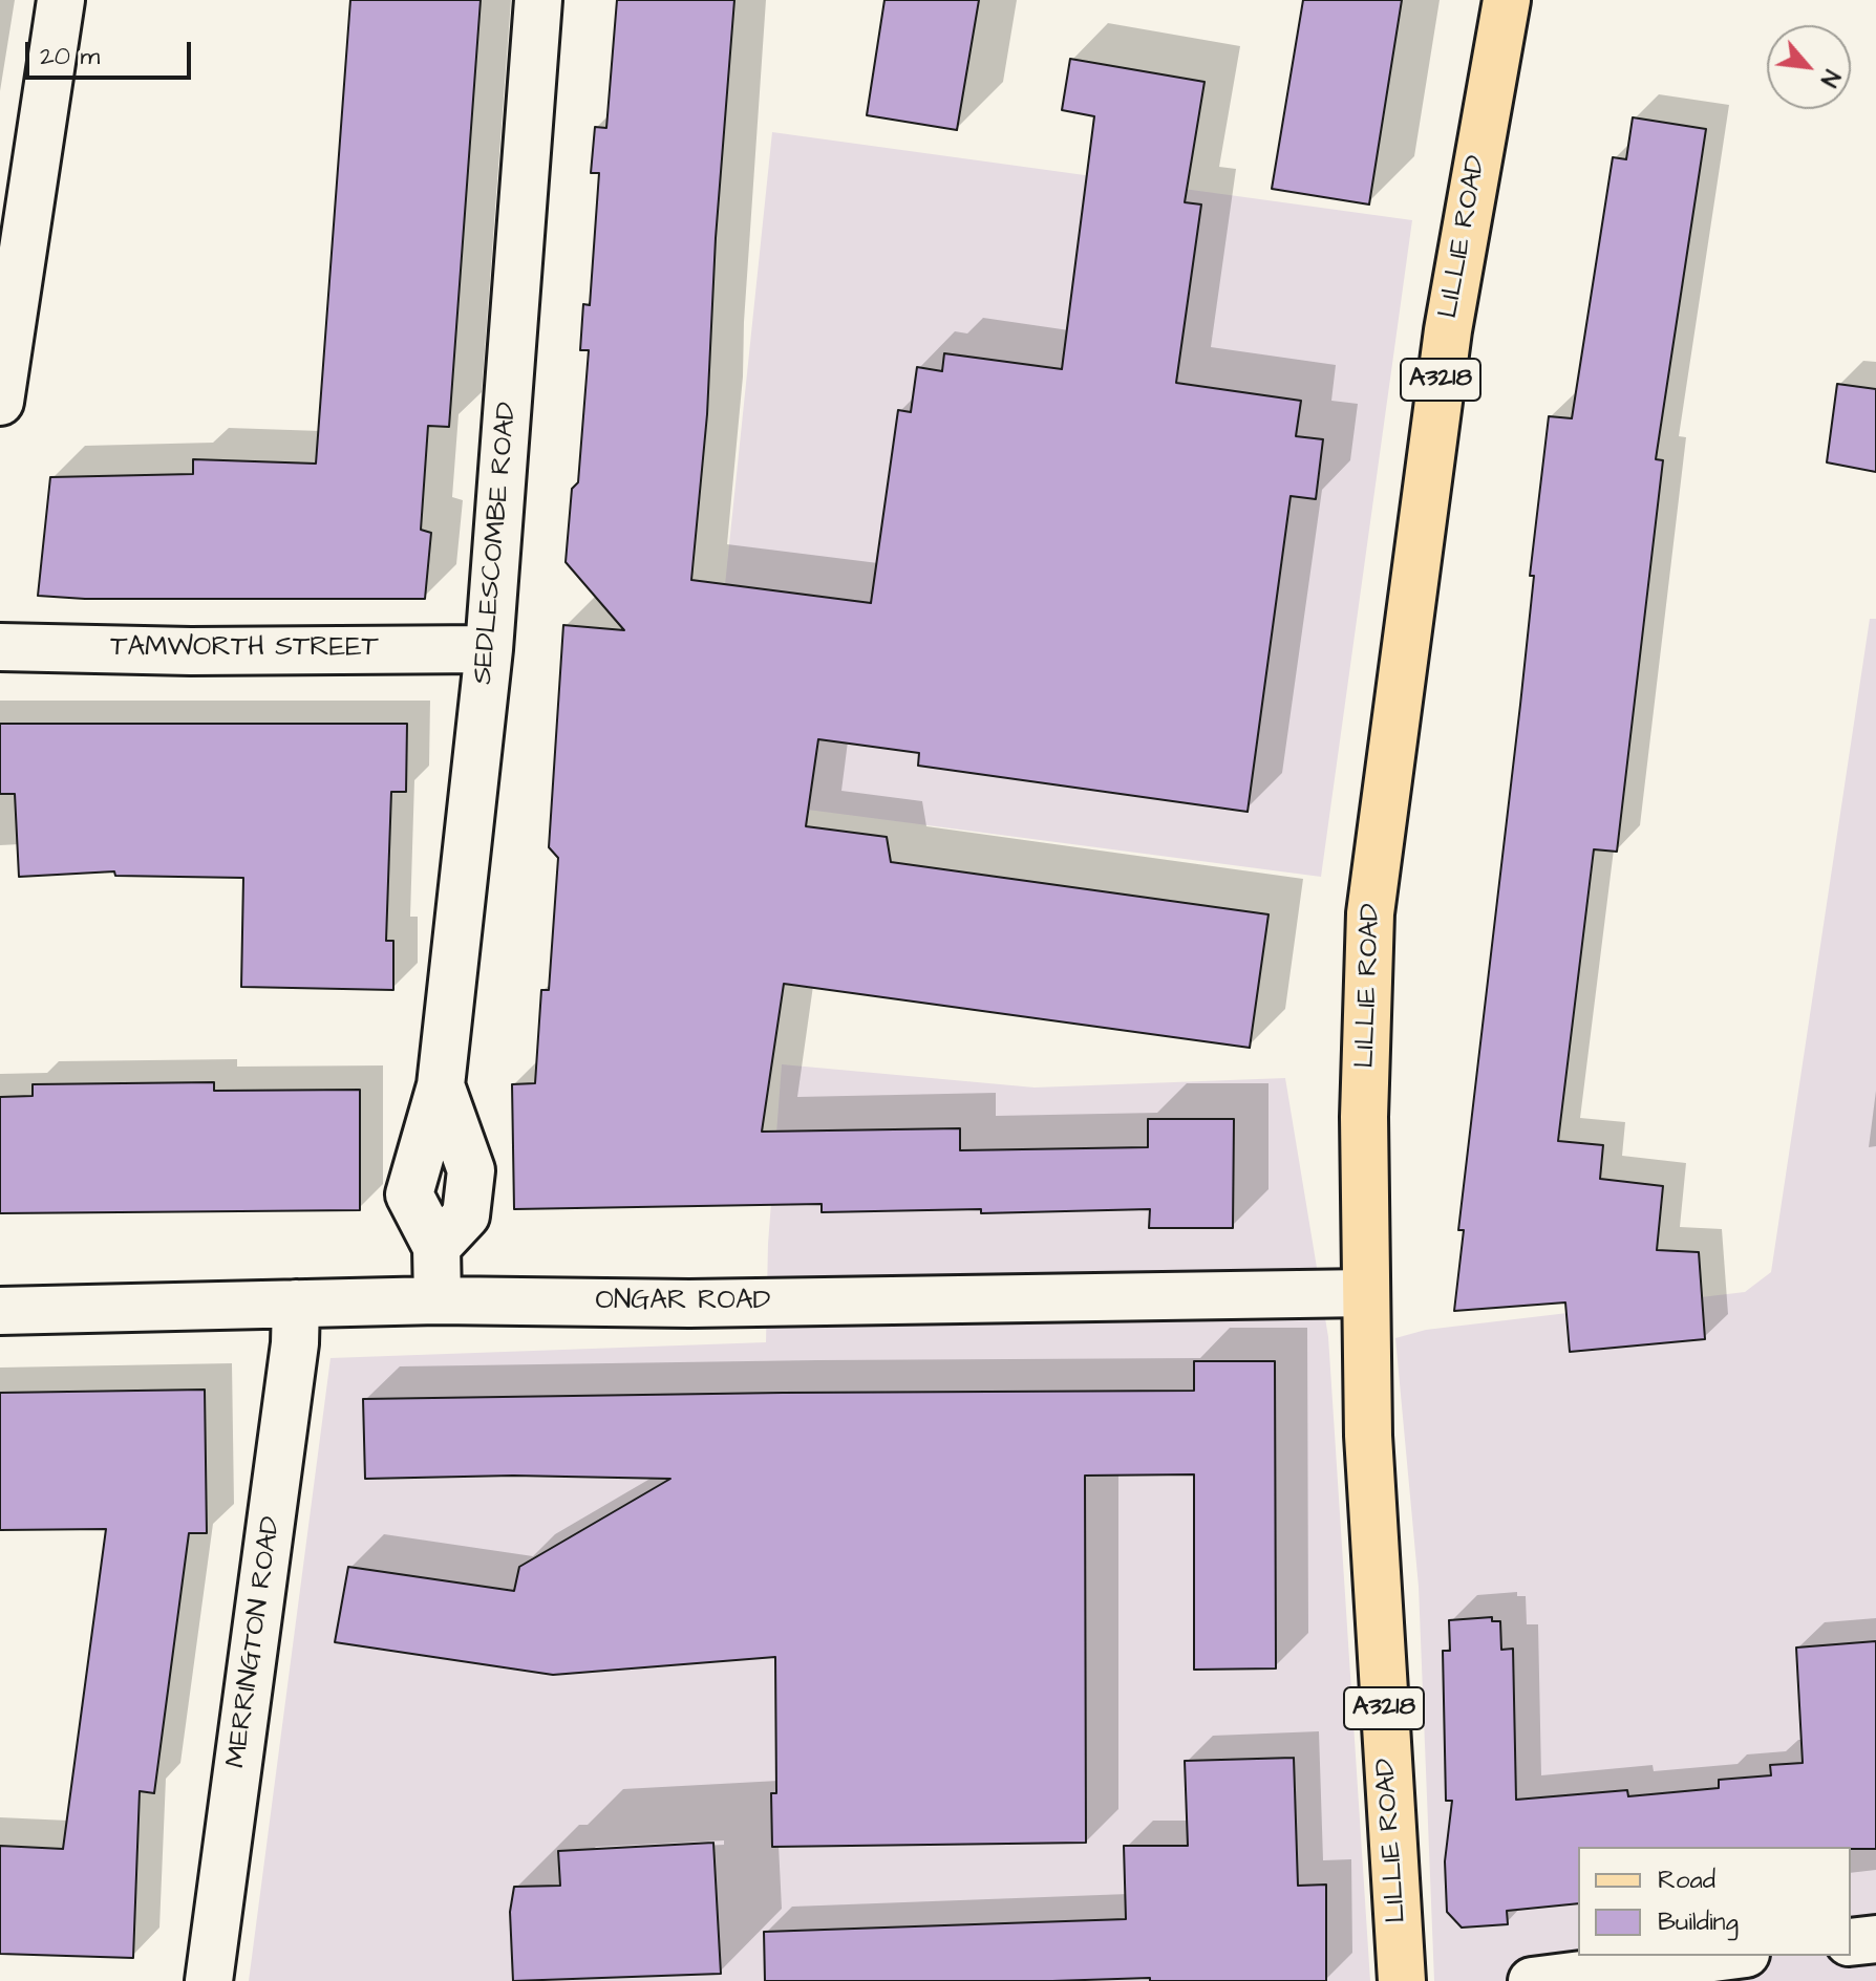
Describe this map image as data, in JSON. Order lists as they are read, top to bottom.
{
  "streets": {
    "main road": ["LILLIE ROAD", "A3218"],
    "street": [
      "SEDLESCOMBE ROAD",
      "TAMWORTH STREET",
      "ONGAR ROAD",
      "MERRINGTON ROAD"
    ]
  },
  "crossings": [
    ["LILLIE ROAD", "ONGAR ROAD"],
    ["SEDLESCOMBE ROAD", "TAMWORTH STREET"],
    ["SEDLESCOMBE ROAD", "ONGAR ROAD"],
    ["ONGAR ROAD", "MERRINGTON ROAD"]
  ],
  "legend": ["Road", "Building"],
  "scale_bar": "20 m",
  "north": "bottom right"
}
